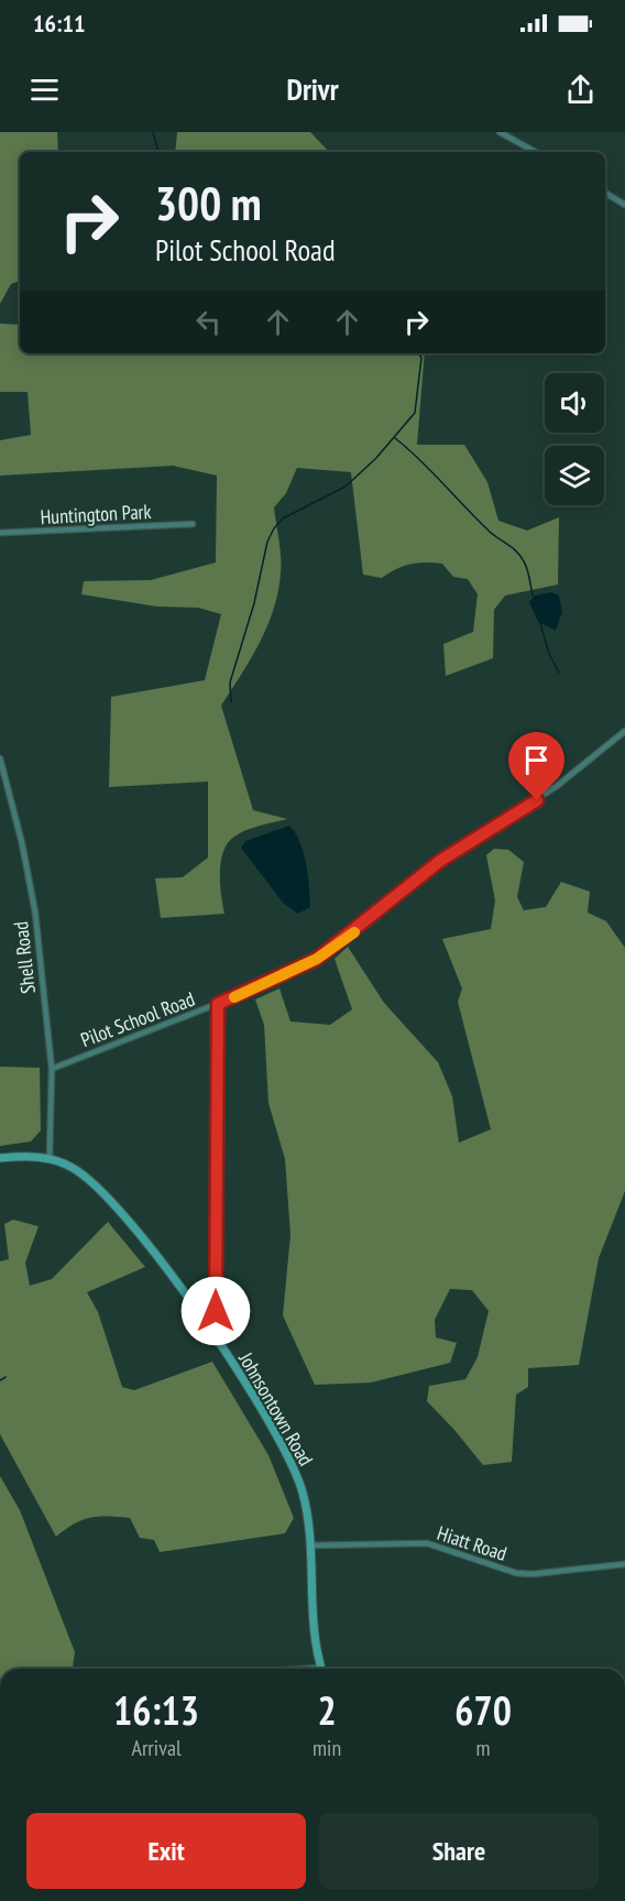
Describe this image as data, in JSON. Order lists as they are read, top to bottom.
{
  "streets": {
    "street": [
      "Huntington Park",
      "Shell Road",
      "Pilot School Road",
      "Johnsontown Road",
      "Hiatt Road"
    ]
  },
  "crossings": [
    ["Shell Road", "Pilot School Road"],
    ["Shell Road", "Johnsontown Road"],
    ["Johnsontown Road", "Hiatt Road"]
  ],
  "page": {
    "status": "16:11",
    "header": "Drivr",
    "turn": ["300 m", "Pilot School Road"],
    "eta": [
      "16:13",
      "Arrival",
      "2",
      "min",
      "670",
      "m"
    ],
    "buttons": ["Exit", "Share"]
  }
}
